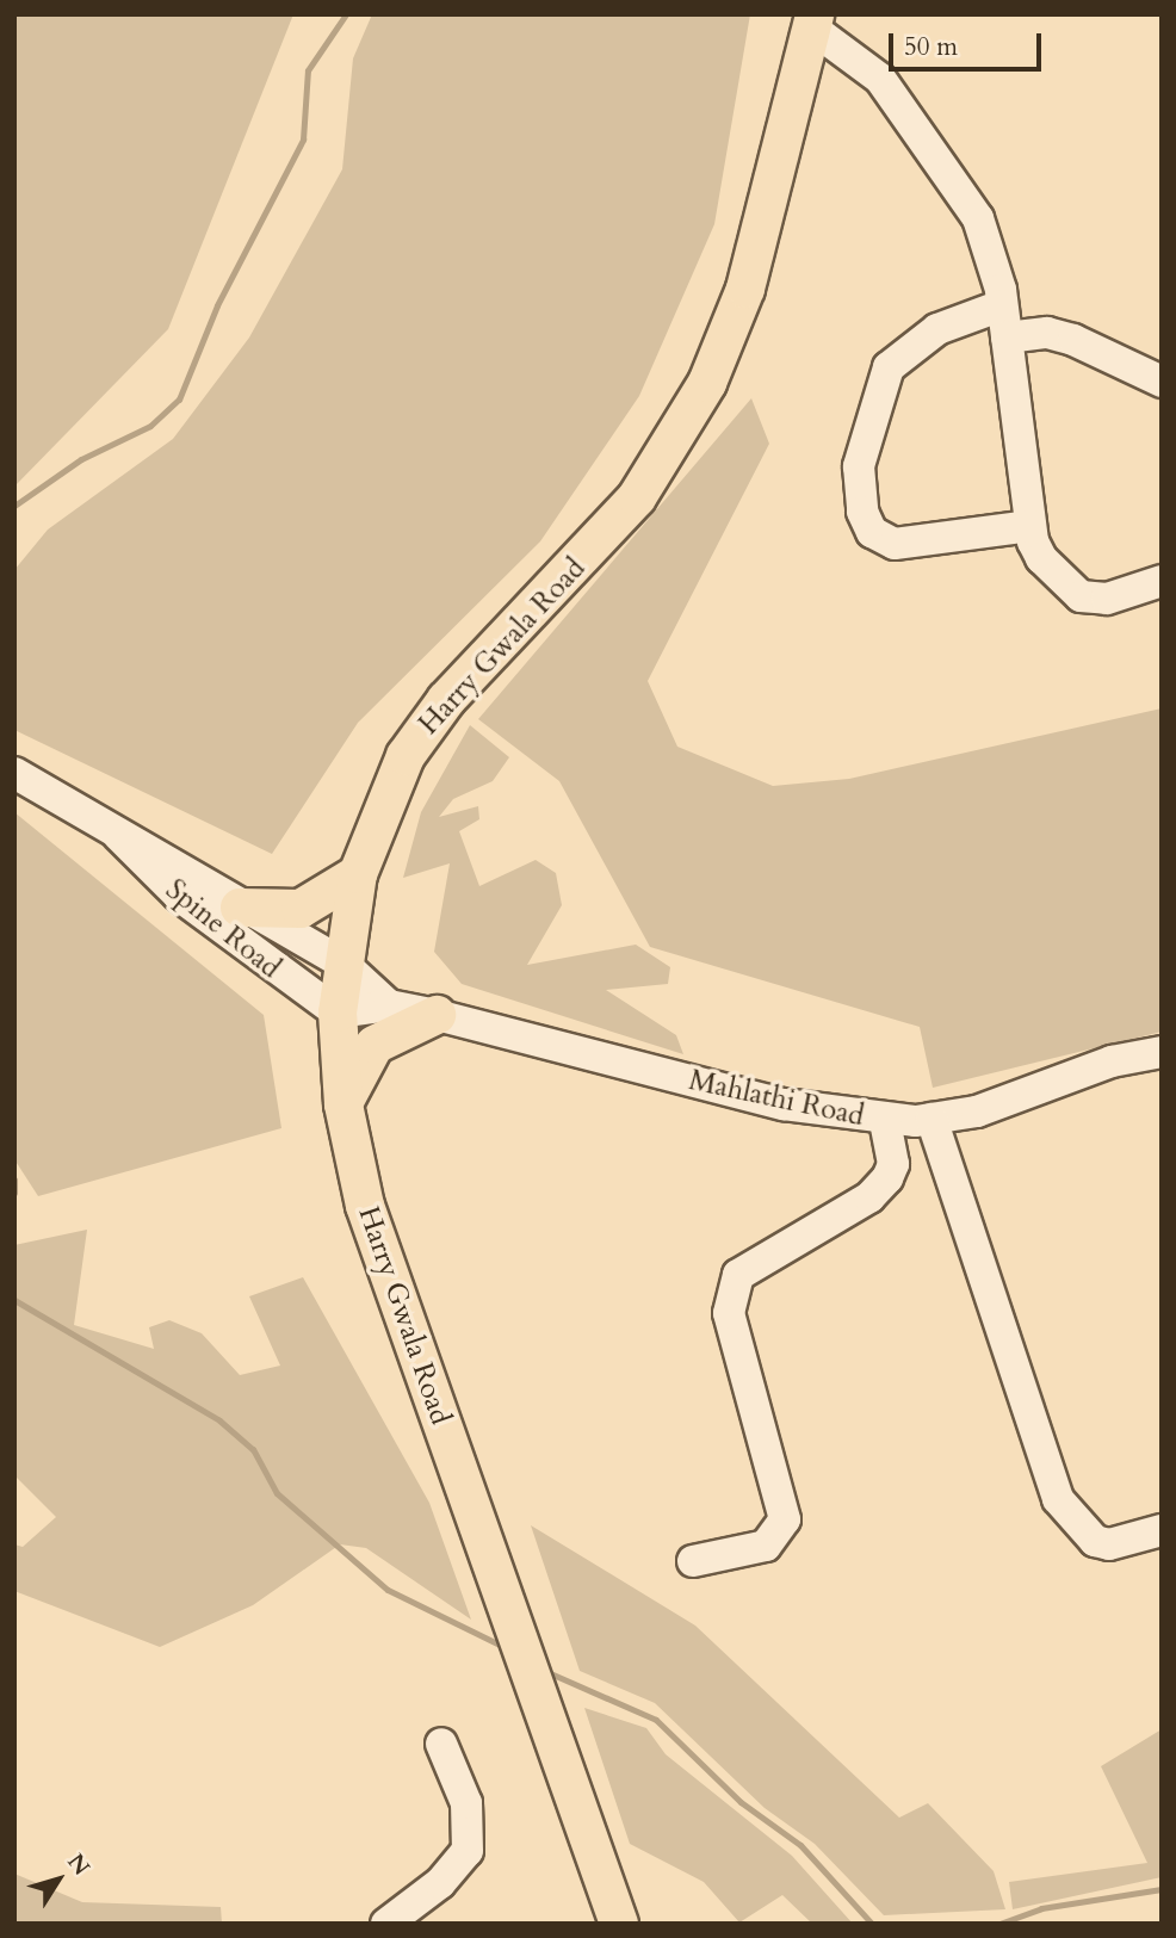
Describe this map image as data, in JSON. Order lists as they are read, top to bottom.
{
  "streets": {
    "main road": ["Harry Gwala Road"],
    "street": ["Spine Road", "Mahlathi Road"]
  },
  "crossings": [
    ["Harry Gwala Road", "Spine Road"],
    ["Harry Gwala Road", "Mahlathi Road"],
    ["Spine Road", "Mahlathi Road"]
  ],
  "scale_bar": "50 m",
  "north": "top right"
}
